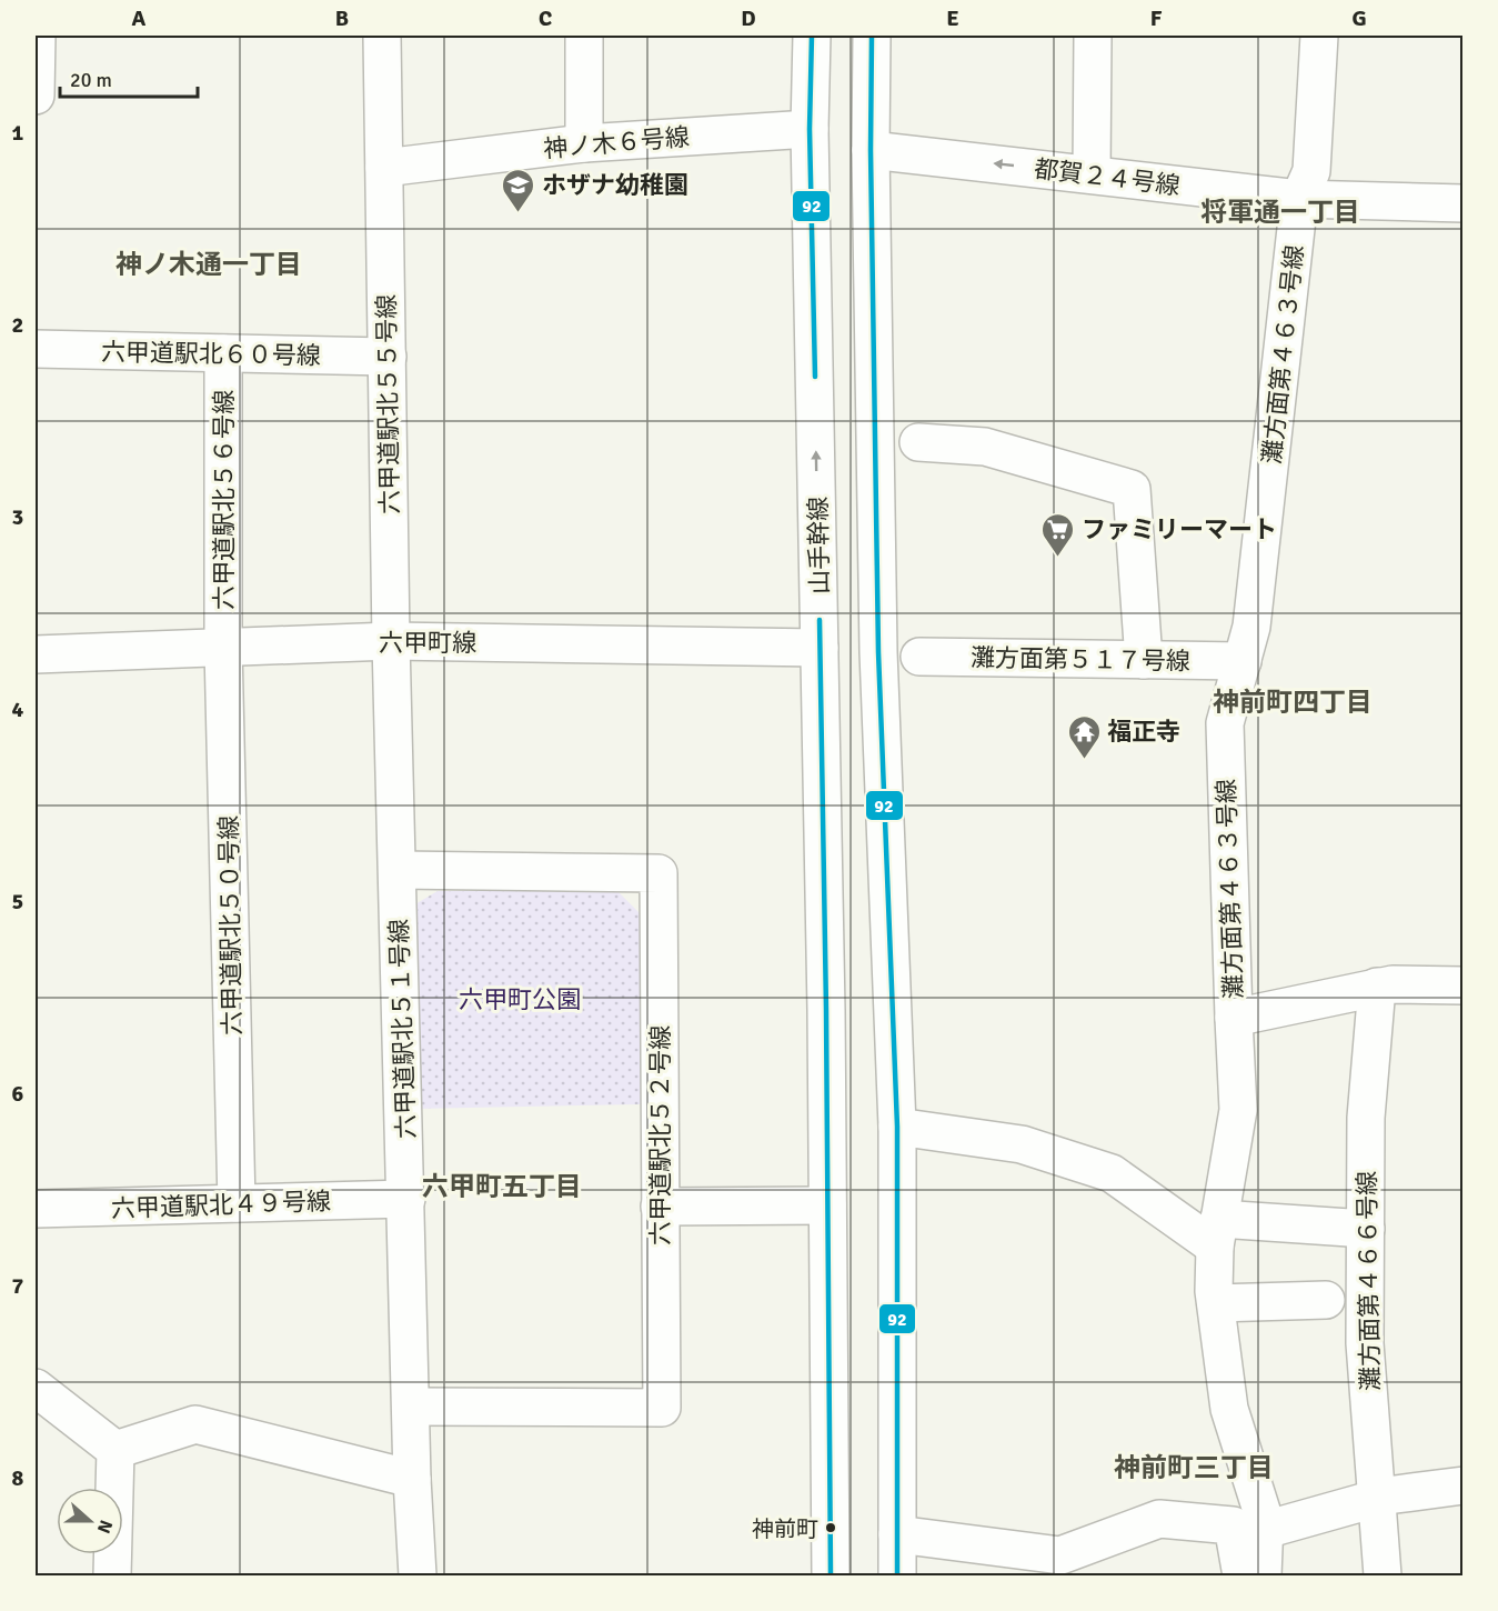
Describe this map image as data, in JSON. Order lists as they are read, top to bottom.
{
  "streets": {
    "street": [
      "神ノ木６号線",
      "都賀２４号線",
      "六甲道駅北６０号線",
      "灘方面第４６３号線",
      "六甲道駅北５５号線",
      "六甲道駅北５６号線",
      "山手幹線",
      "六甲町線",
      "灘方面第５１７号線",
      "六甲道駅北５０号線",
      "六甲道駅北５１号線",
      "六甲道駅北５２号線",
      "六甲道駅北４９号線",
      "灘方面第４６６号線"
    ]
  },
  "crossings": [
    ["神ノ木６号線", "六甲道駅北５５号線"],
    ["神ノ木６号線", "山手幹線"],
    ["都賀２４号線", "灘方面第４６３号線"],
    ["六甲道駅北６０号線", "六甲道駅北５５号線"],
    ["六甲道駅北６０号線", "六甲道駅北５６号線"],
    ["灘方面第４６３号線", "灘方面第５１７号線"],
    ["六甲道駅北５５号線", "六甲町線"],
    ["六甲道駅北５５号線", "六甲道駅北５１号線"],
    ["六甲道駅北５６号線", "六甲町線"],
    ["六甲道駅北５６号線", "六甲道駅北５０号線"],
    ["山手幹線", "六甲町線"],
    ["六甲町線", "六甲道駅北５０号線"],
    ["六甲町線", "六甲道駅北５１号線"],
    ["六甲道駅北５０号線", "六甲道駅北４９号線"],
    ["六甲道駅北５１号線", "六甲道駅北５２号線"],
    ["六甲道駅北５１号線", "六甲道駅北４９号線"]
  ],
  "one_way": ["都賀２４号線"],
  "districts": [
    "将軍通一丁目",
    "神ノ木通一丁目",
    "神前町四丁目",
    "六甲町五丁目",
    "神前町三丁目"
  ],
  "parks": ["六甲町公園"],
  "places": {
    "school or university": ["ホザナ幼稚園"],
    "supermarket": ["ファミリーマート"],
    "temple": ["福正寺"],
    "other": ["神前町"]
  },
  "lines": ["transit line 92"],
  "scale_bar": "20 m",
  "north": "right",
  "grid": {
    "columns": [
      "A",
      "B",
      "C",
      "D",
      "E",
      "F",
      "G"
    ],
    "rows": [
      "1",
      "2",
      "3",
      "4",
      "5",
      "6",
      "7",
      "8"
    ]
  }
}
